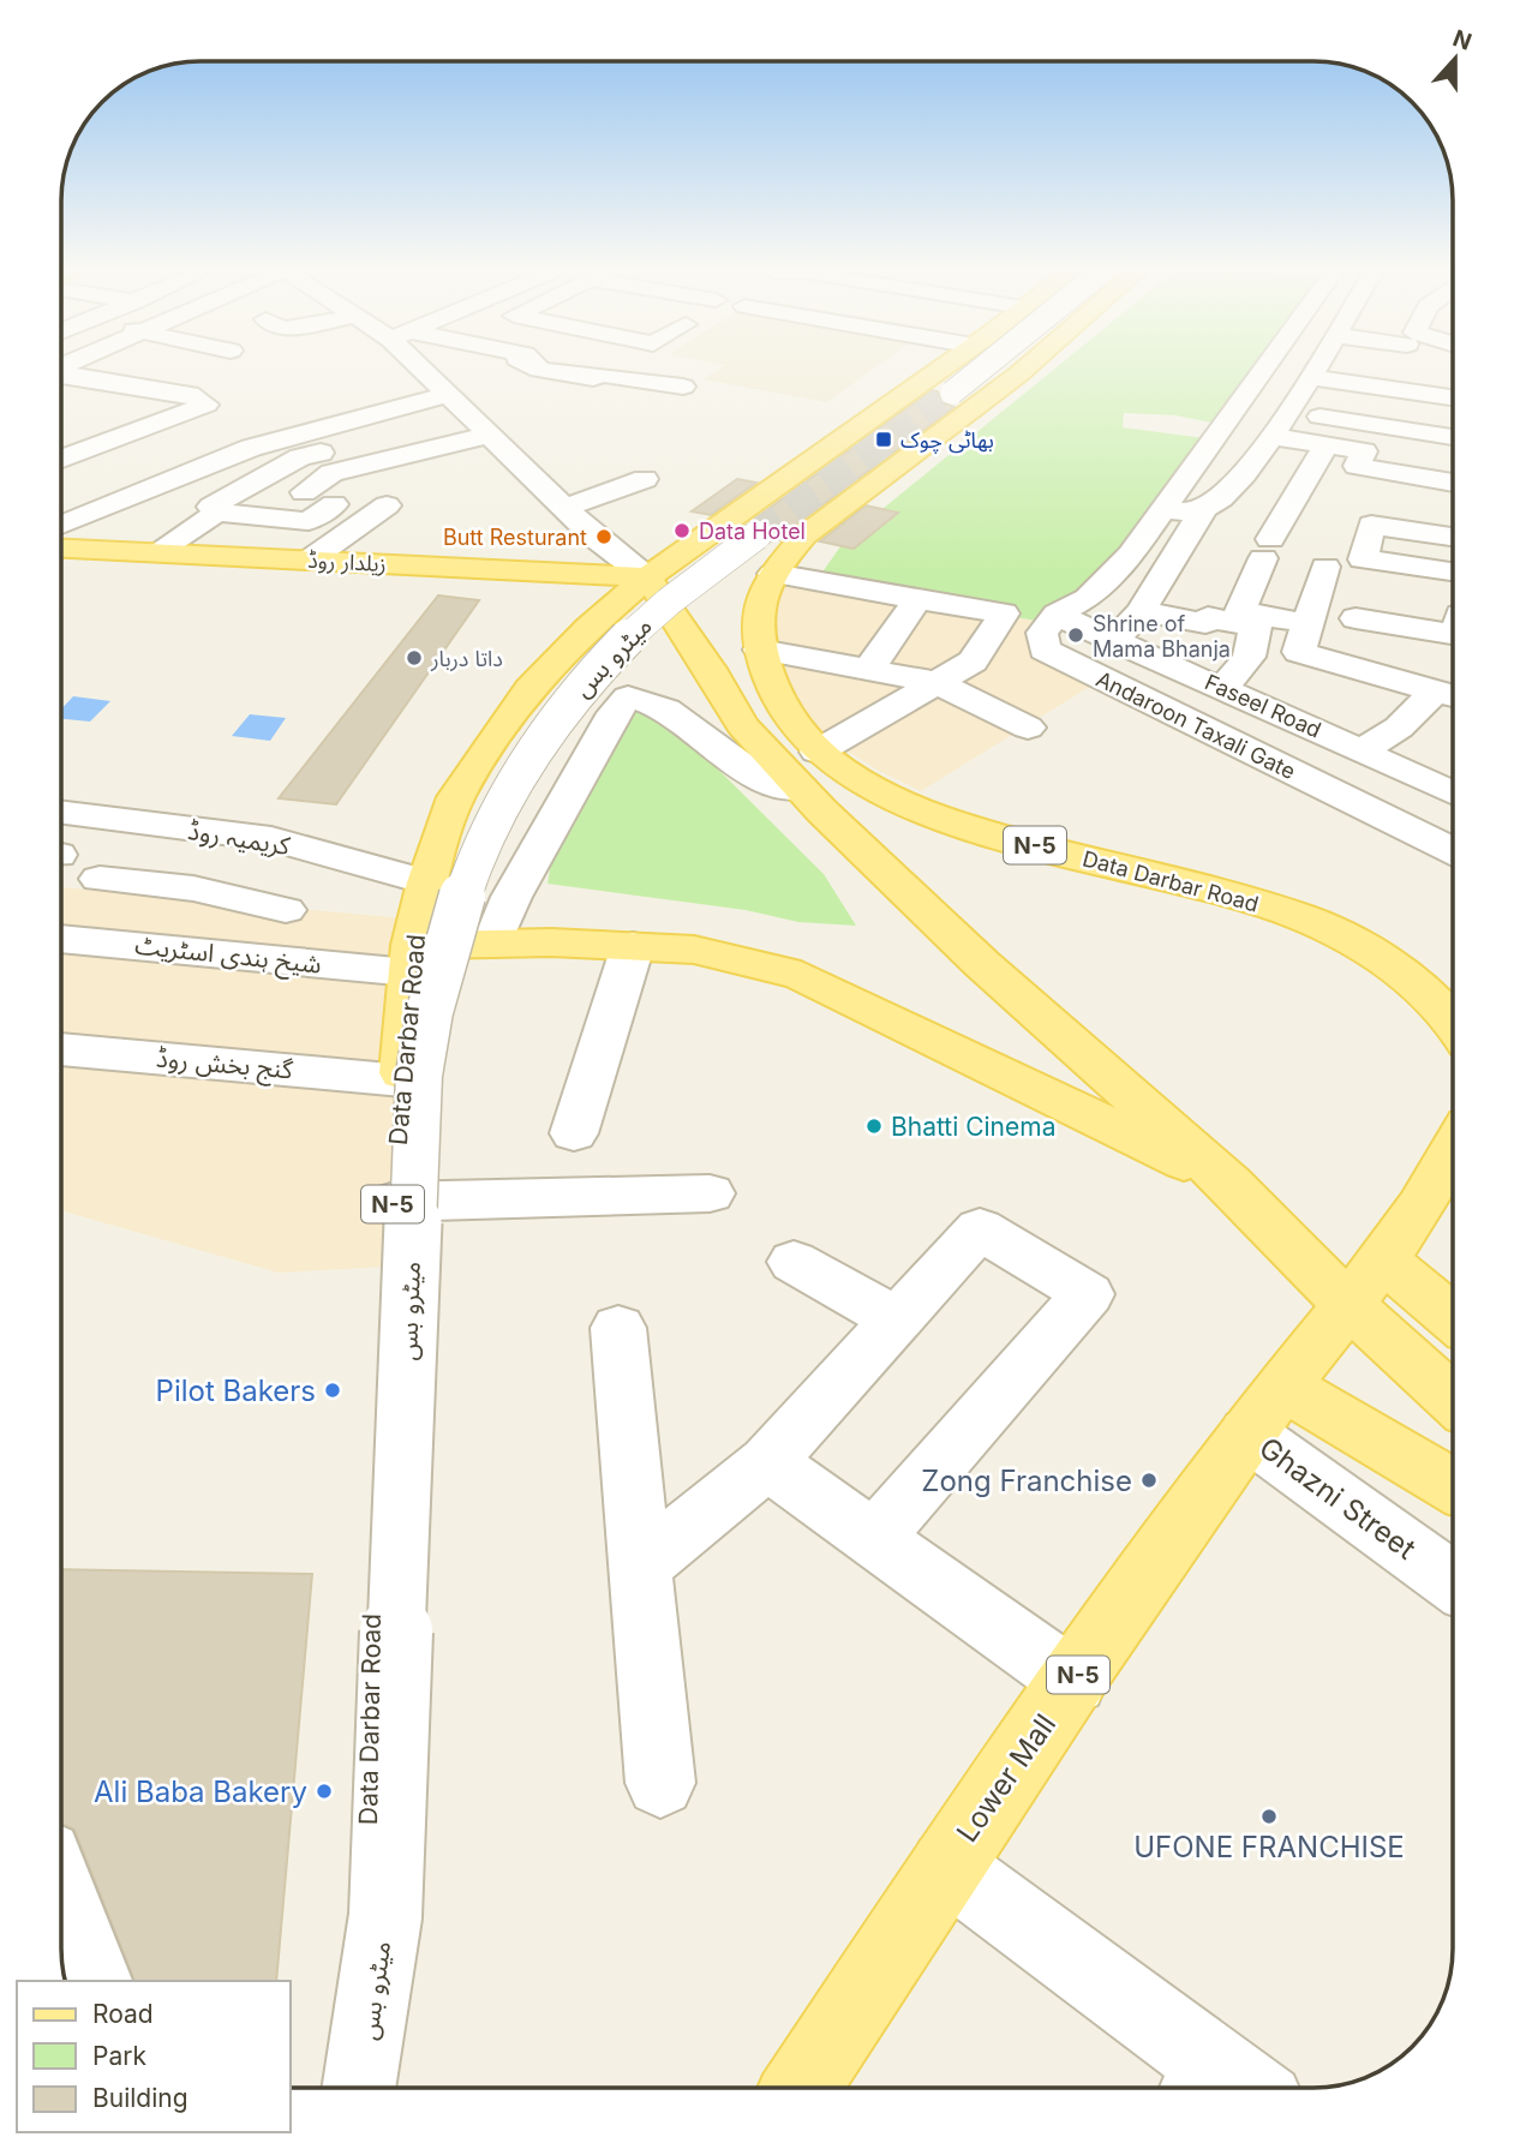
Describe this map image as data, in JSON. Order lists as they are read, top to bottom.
{
  "streets": {
    "main road": [
      "زیلدار روڈ",
      "N-5",
      "Data Darbar Road",
      "Lower Mall"
    ],
    "street": [
      "میٹرو بس",
      "Faseel Road",
      "Andaroon Taxali Gate",
      "کریمیہ روڈ",
      "شیخ ہندی اسٹریٹ",
      "گنج بخش روڈ",
      "Ghazni Street"
    ]
  },
  "crossings": [
    ["زیلدار روڈ", "Data Darbar Road"],
    ["میٹرو بس", "Data Darbar Road"],
    ["Faseel Road", "Andaroon Taxali Gate"],
    ["کریمیہ روڈ", "Data Darbar Road"],
    ["N-5", "Lower Mall"],
    ["Data Darbar Road", "شیخ ہندی اسٹریٹ"],
    ["Data Darbar Road", "گنج بخش روڈ"],
    ["Ghazni Street", "Lower Mall"]
  ],
  "places": {
    "transit": ["بھاٹی چوک"],
    "other": [
      "Data Hotel",
      "Butt Resturant",
      "Shrine of Mama Bhanja",
      "داتا دربار",
      "Bhatti Cinema",
      "Pilot Bakers",
      "Zong Franchise",
      "Ali Baba Bakery",
      "UFONE FRANCHISE"
    ]
  },
  "legend": ["Road", "Park", "Building"],
  "north": "top"
}
